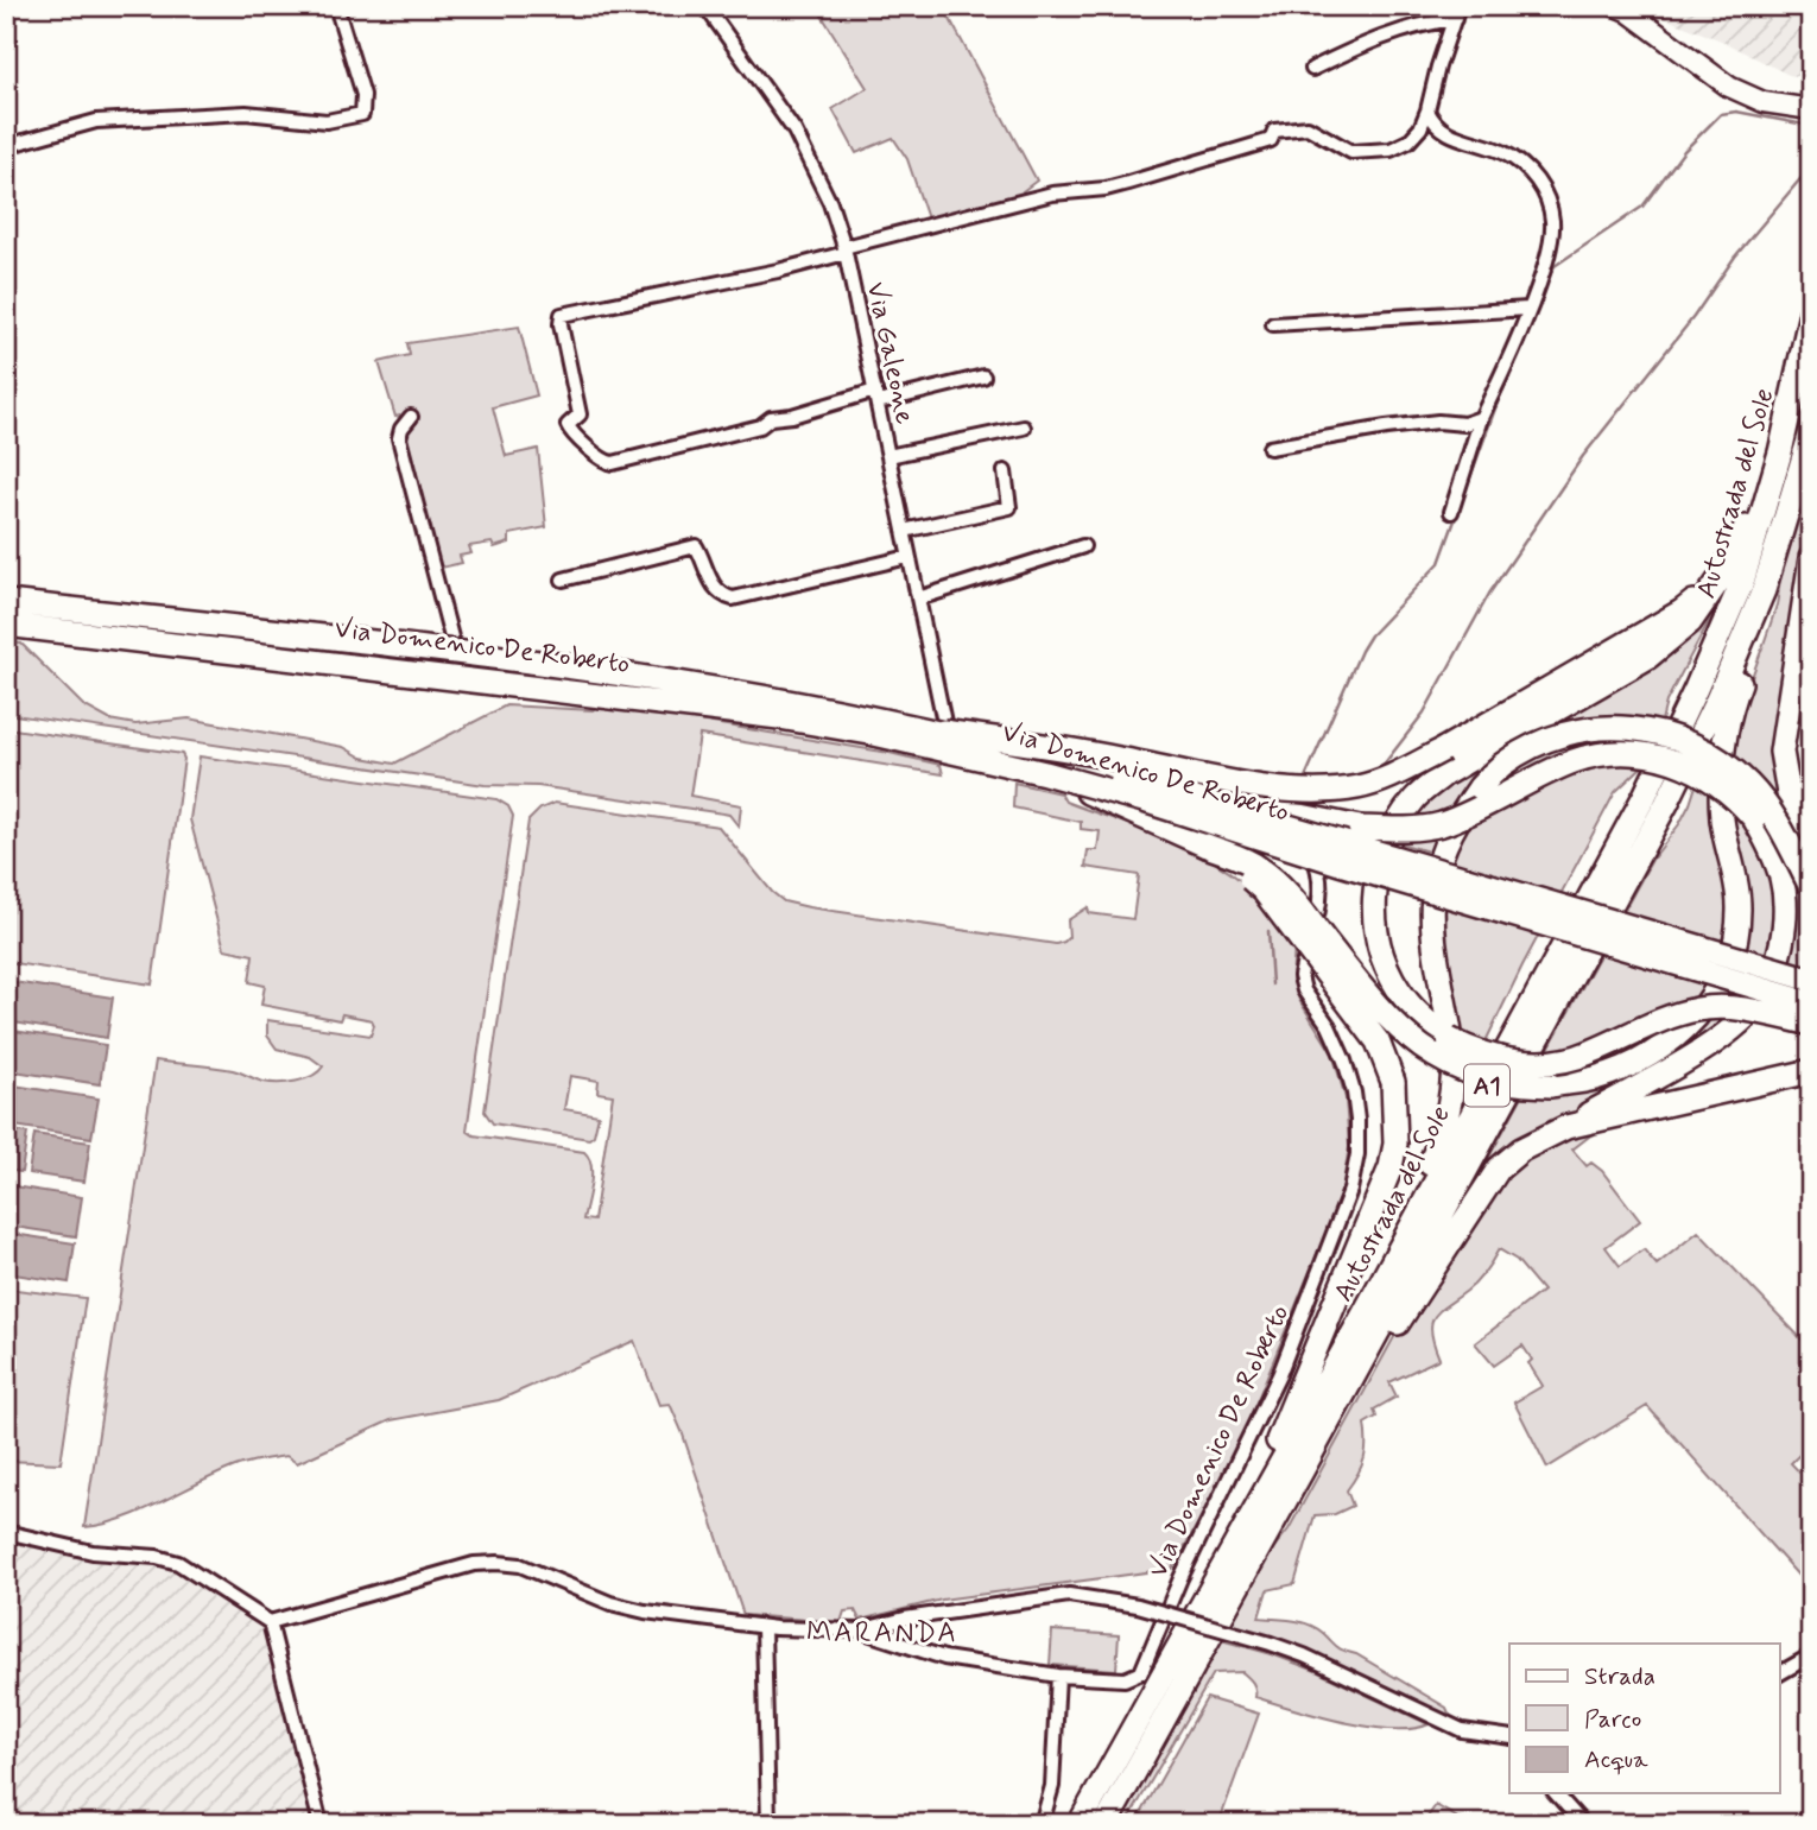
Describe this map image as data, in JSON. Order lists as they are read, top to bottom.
{
  "streets": {
    "highway": ["Autostrada del Sole", "A1"],
    "street": ["Via Galeone", "Via Domenico De Roberto"]
  },
  "crossings": [
    ["Via Galeone", "Via Domenico De Roberto"]
  ],
  "districts": ["MARANDA"],
  "legend": ["Strada", "Parco", "Acqua"]
}
